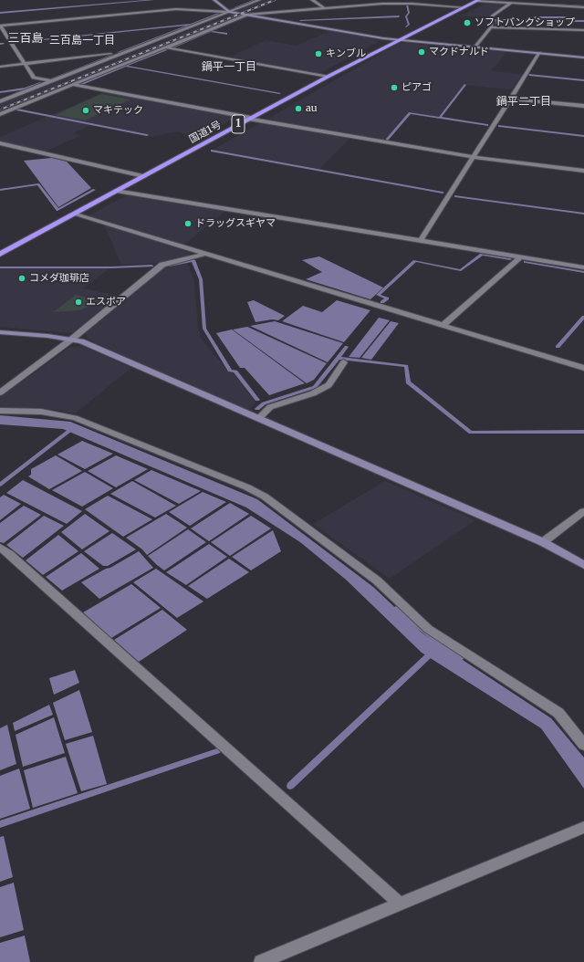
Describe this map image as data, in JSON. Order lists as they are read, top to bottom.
{
  "streets": {
    "highway": ["1", "国道1号"]
  },
  "districts": [
    "三百島",
    "三百島一丁目",
    "鍋平一丁目",
    "鍋平二丁目"
  ],
  "places": [
    "ソフトバンクショップ",
    "マクドナルド",
    "キンブル",
    "ピアゴ",
    "au",
    "マキテック",
    "ドラッグスギヤマ",
    "コメダ珈琲店",
    "エスポア"
  ]
}
